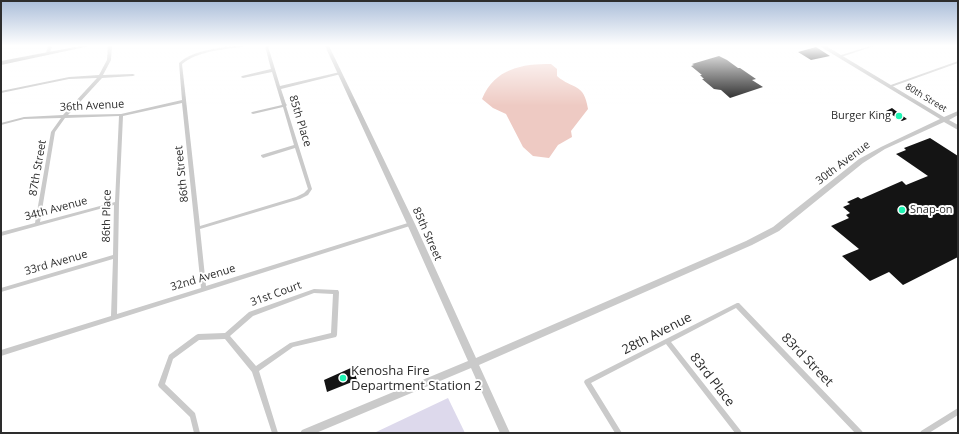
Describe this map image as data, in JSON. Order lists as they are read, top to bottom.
{
  "streets": {
    "street": [
      "80th Street",
      "36th Avenue",
      "85th Place",
      "30th Avenue",
      "87th Street",
      "86th Street",
      "34th Avenue",
      "86th Place",
      "85th Street",
      "33rd Avenue",
      "32nd Avenue",
      "31st Court",
      "28th Avenue",
      "83rd Street",
      "83rd Place"
    ]
  },
  "crossings": [
    ["80th Street", "30th Avenue"],
    ["36th Avenue", "87th Street"],
    ["36th Avenue", "86th Street"],
    ["36th Avenue", "86th Place"],
    ["85th Place", "86th Street"],
    ["30th Avenue", "85th Street"],
    ["87th Street", "34th Avenue"],
    ["86th Street", "32nd Avenue"],
    ["34th Avenue", "86th Place"],
    ["86th Place", "33rd Avenue"],
    ["86th Place", "32nd Avenue"],
    ["85th Street", "32nd Avenue"],
    ["28th Avenue", "83rd Street"],
    ["28th Avenue", "83rd Place"]
  ],
  "places": ["Burger King", "Snap-on", "Kenosha Fire Department Station 2"]
}
